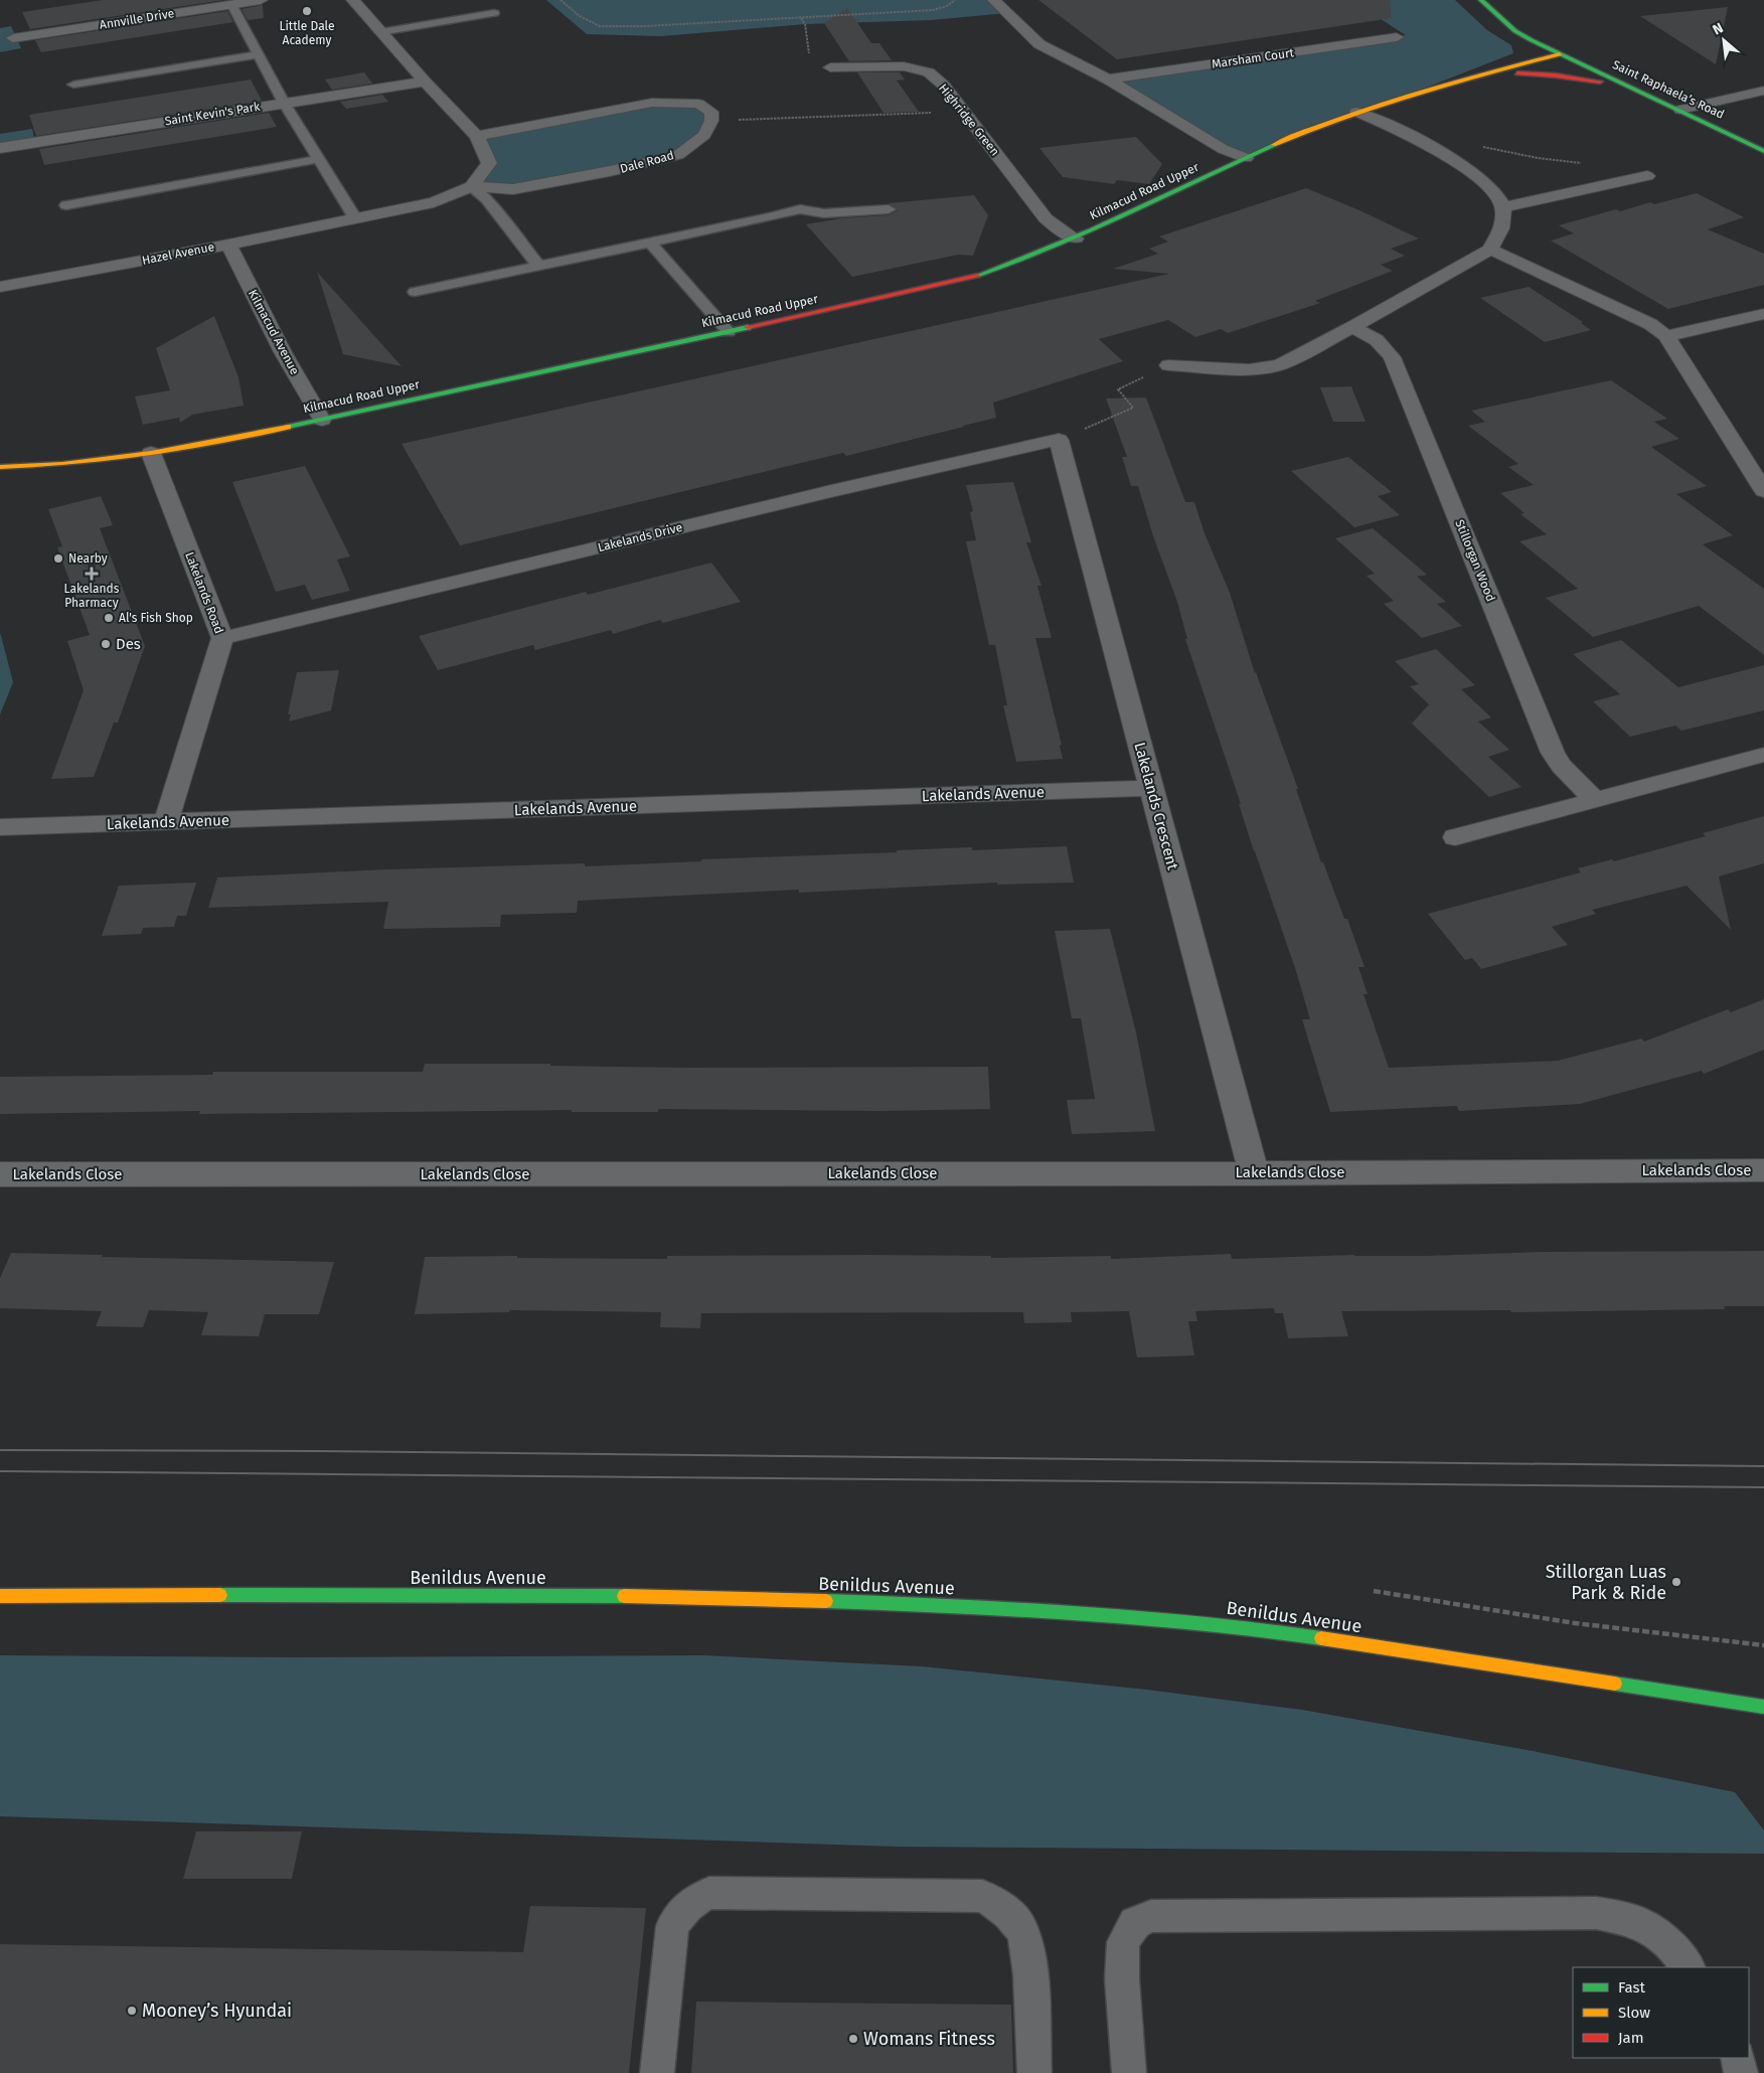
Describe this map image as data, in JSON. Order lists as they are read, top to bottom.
{
  "streets": {
    "street": [
      "Annville Drive",
      "Marsham Court",
      "Saint Raphaela’s Road",
      "Saint Kevin's Park",
      "Highridge Green",
      "Dale Road",
      "Kilmacud Road Upper",
      "Hazel Avenue",
      "Kilmacud Avenue",
      "Lakelands Drive",
      "Stillorgan Wood",
      "Lakelands Road",
      "Lakelands Avenue",
      "Lakelands Crescent",
      "Lakelands Close",
      "Benildus Avenue"
    ]
  },
  "crossings": [
    ["Saint Raphaela’s Road", "Kilmacud Road Upper"],
    ["Highridge Green", "Kilmacud Road Upper"],
    ["Dale Road", "Hazel Avenue"],
    ["Kilmacud Road Upper", "Kilmacud Avenue"],
    ["Kilmacud Road Upper", "Lakelands Road"],
    ["Hazel Avenue", "Kilmacud Avenue"],
    ["Lakelands Drive", "Lakelands Road"],
    ["Lakelands Drive", "Lakelands Crescent"],
    ["Lakelands Road", "Lakelands Avenue"],
    ["Lakelands Avenue", "Lakelands Crescent"],
    ["Lakelands Crescent", "Lakelands Close"]
  ],
  "places": {
    "other": [
      "Little Dale Academy",
      "Nearby",
      "Al's Fish Shop",
      "Des",
      "Stillorgan Luas Park & Ride",
      "Mooney’s Hyundai",
      "Womans Fitness"
    ],
    "health": ["Lakelands Pharmacy"]
  },
  "legend": ["Fast", "Slow", "Jam"],
  "north": "top left"
}
